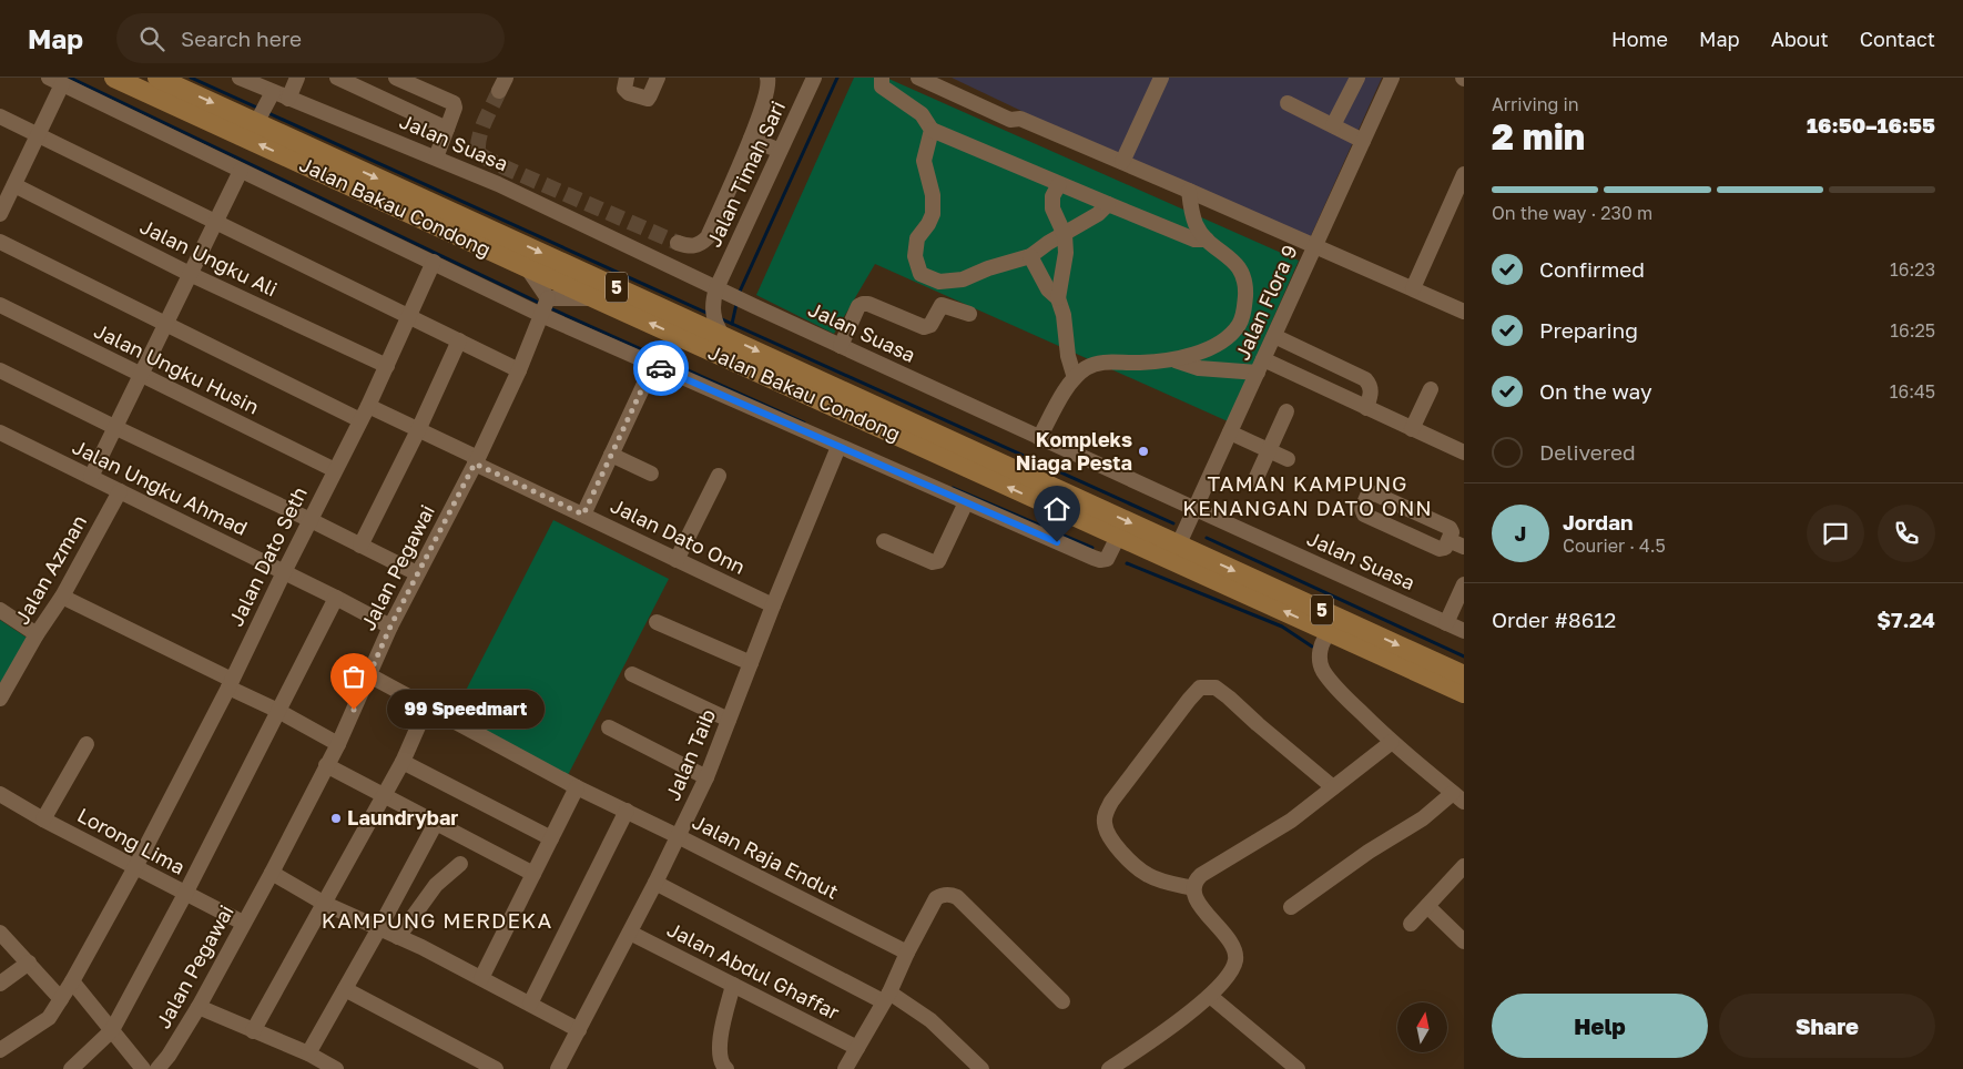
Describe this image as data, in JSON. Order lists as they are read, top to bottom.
{
  "streets": {
    "main road": ["Jalan Bakau Condong", "5"],
    "street": [
      "Jalan Suasa",
      "Jalan Timah Sari",
      "Jalan Ungku Ali",
      "Jalan Flora 9",
      "Jalan Ungku Husin",
      "Jalan Ungku Ahmad",
      "Jalan Dato Onn",
      "Jalan Dato Seth",
      "Jalan Pegawai",
      "Jalan Azman",
      "Jalan Taib",
      "Lorong Lima",
      "Jalan Raja Endut",
      "Jalan Abdul Ghaffar"
    ]
  },
  "crossings": [
    ["Jalan Suasa", "Jalan Timah Sari"],
    ["Jalan Suasa", "Jalan Bakau Condong"],
    ["Jalan Suasa", "Jalan Flora 9"],
    ["Jalan Bakau Condong", "Jalan Flora 9"],
    ["Jalan Ungku Ali", "Jalan Dato Seth"],
    ["Jalan Ungku Husin", "Jalan Dato Seth"],
    ["Jalan Ungku Ahmad", "Jalan Dato Seth"],
    ["Jalan Ungku Ahmad", "Jalan Pegawai"],
    ["Jalan Ungku Ahmad", "Jalan Azman"],
    ["Jalan Dato Onn", "Jalan Dato Seth"],
    ["Jalan Dato Onn", "Jalan Pegawai"],
    ["Jalan Dato Onn", "Jalan Taib"],
    ["Jalan Dato Seth", "Lorong Lima"],
    ["Jalan Pegawai", "Lorong Lima"],
    ["Jalan Pegawai", "Jalan Raja Endut"],
    ["Jalan Taib", "Jalan Raja Endut"],
    ["Jalan Taib", "Jalan Abdul Ghaffar"]
  ],
  "districts": ["TAMAN KAMPUNG KENANGAN DATO ONN", "KAMPUNG MERDEKA"],
  "places": ["Kompleks Niaga Pesta", "99 Speedmart", "Laundrybar"],
  "north": "top",
  "page": {
    "header": "Map",
    "search": "Search here",
    "nav": [
      "Home",
      "Map",
      "About",
      "Contact"
    ],
    "heading": ["2 min", "Arriving in", "16:50–16:55"],
    "panel": [
      "Jordan",
      "Courier · 4.5",
      "Order #8612",
      "$7.24"
    ],
    "bar": "On the way · 230 m",
    "list": [
      ["Confirmed", "16:23"],
      ["Preparing", "16:25"],
      ["On the way", "16:45"],
      "Delivered"
    ],
    "round": "J",
    "bubble": "99 Speedmart",
    "buttons": ["Help", "Share"]
  }
}
